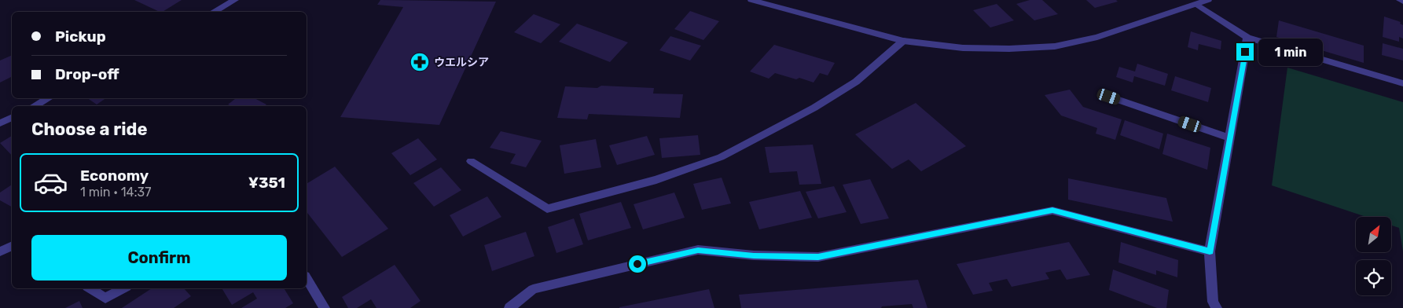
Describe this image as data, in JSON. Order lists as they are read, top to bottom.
{
  "places": {
    "pharmacy": ["ウエルシア"]
  },
  "north": "top right",
  "page": {
    "banner": ["Pickup", "Drop-off"],
    "bubble": "1 min",
    "heading": "Choose a ride",
    "list": [
      {
        "name": "Economy",
        "note": "1 min · 14:37",
        "value": "¥351"
      }
    ],
    "buttons": "Confirm"
  }
}
